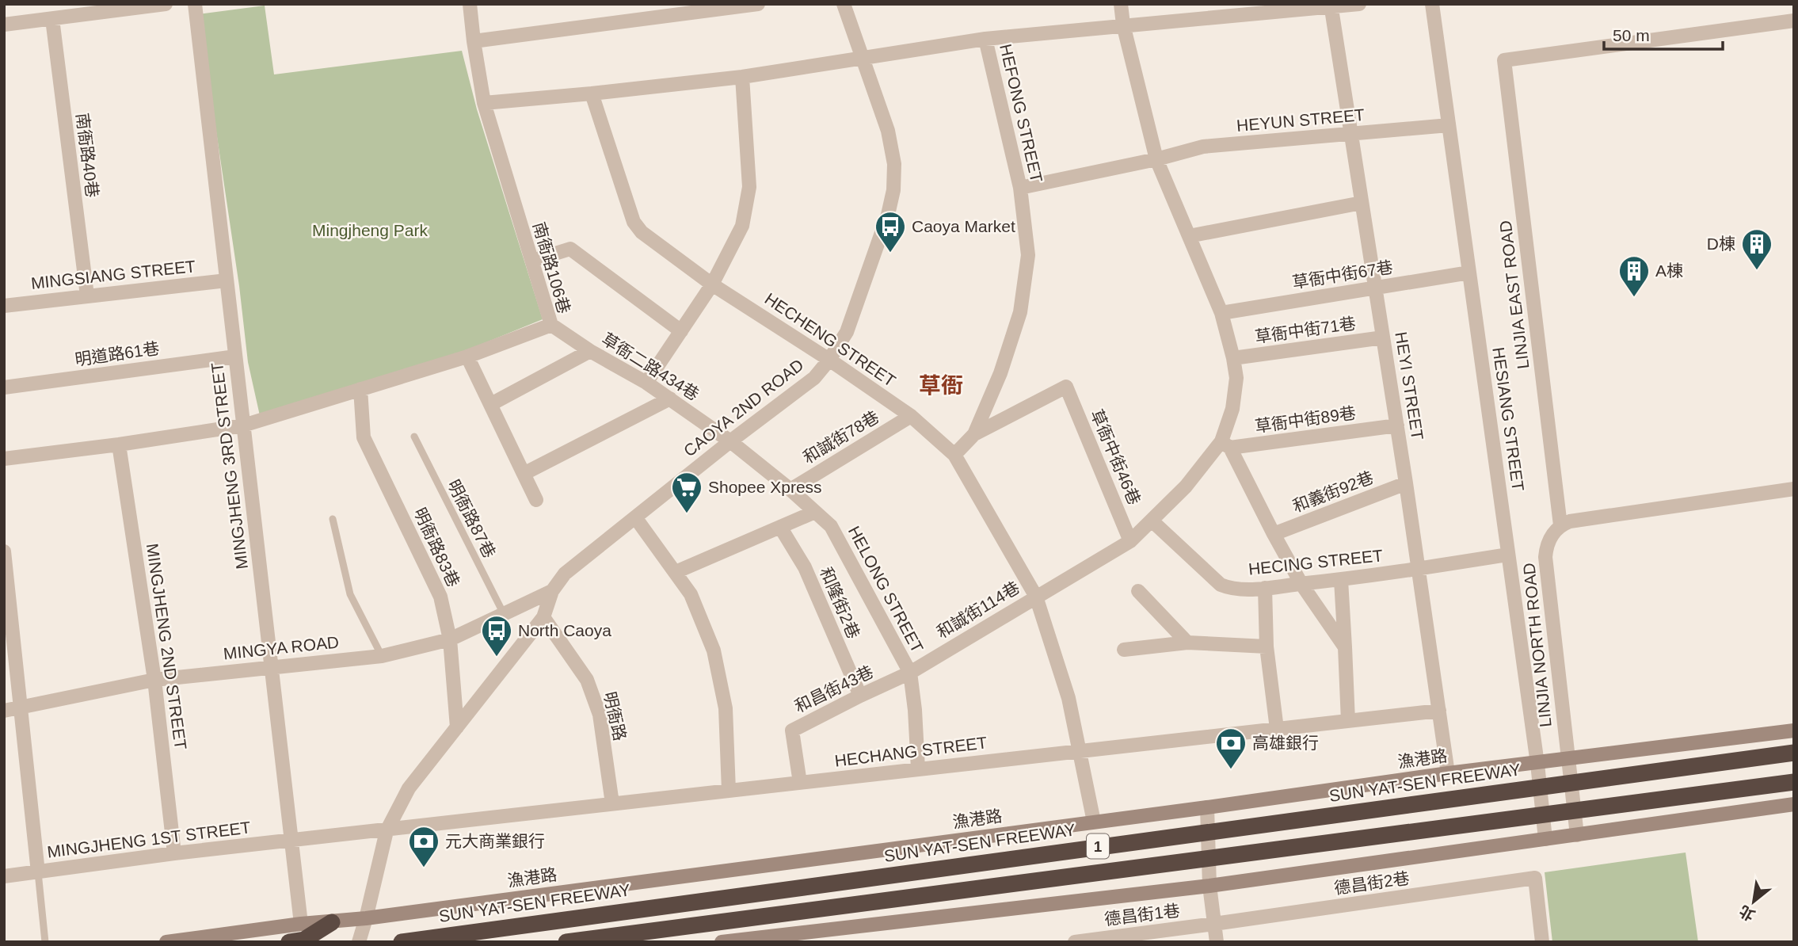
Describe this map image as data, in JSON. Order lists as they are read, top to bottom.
{
  "streets": {
    "highway": ["SUN YAT-SEN FREEWAY", "1"],
    "street": [
      "HEFONG STREET",
      "HEYUN STREET",
      "南衙路40巷",
      "南衙路106巷",
      "MINGSIANG STREET",
      "草衙中街67巷",
      "LINJIA EAST ROAD",
      "草衙中街71巷",
      "HECHENG STREET",
      "明道路61巷",
      "草衙二路434巷",
      "HEYI STREET",
      "CAOYA 2ND ROAD",
      "HESIANG STREET",
      "草衙中街89巷",
      "和誠街78巷",
      "草衙中街46巷",
      "MINGJHENG 3RD STREET",
      "和義街92巷",
      "明衙路83巷",
      "HECING STREET",
      "HELONG STREET",
      "和隆街2巷",
      "和誠街114巷",
      "LINJIA NORTH ROAD",
      "MINGJHENG 2ND STREET",
      "MINGYA ROAD",
      "和昌街43巷",
      "明衙路",
      "HECHANG STREET",
      "漁港路",
      "MINGJHENG 1ST STREET",
      "德昌街2巷",
      "德昌街1巷"
    ],
    "lane": ["明衙路87巷"]
  },
  "crossings": [
    ["HEFONG STREET", "HEYUN STREET"],
    ["HEFONG STREET", "HECHENG STREET"],
    ["HEFONG STREET", "HEYI STREET"],
    ["HEFONG STREET", "草衙中街46巷"],
    ["HEFONG STREET", "和誠街114巷"],
    ["HEYUN STREET", "HEYI STREET"],
    ["HEYUN STREET", "HESIANG STREET"],
    ["HEYUN STREET", "和誠街114巷"],
    ["南衙路40巷", "MINGSIANG STREET"],
    ["南衙路106巷", "草衙二路434巷"],
    ["南衙路106巷", "MINGJHENG 3RD STREET"],
    ["南衙路106巷", "明衙路83巷"],
    ["MINGSIANG STREET", "MINGJHENG 3RD STREET"],
    ["草衙中街67巷", "HEYI STREET"],
    ["草衙中街67巷", "HESIANG STREET"],
    ["草衙中街67巷", "和誠街114巷"],
    ["LINJIA EAST ROAD", "LINJIA NORTH ROAD"],
    ["草衙中街71巷", "HEYI STREET"],
    ["草衙中街71巷", "和誠街114巷"],
    ["HECHENG STREET", "CAOYA 2ND ROAD"],
    ["HECHENG STREET", "和誠街78巷"],
    ["HECHENG STREET", "和誠街114巷"],
    ["HECHENG STREET", "HECHANG STREET"],
    ["HECHENG STREET", "漁港路"],
    ["明道路61巷", "MINGJHENG 3RD STREET"],
    ["草衙二路434巷", "CAOYA 2ND ROAD"],
    ["草衙二路434巷", "HELONG STREET"],
    ["HEYI STREET", "草衙中街89巷"],
    ["HEYI STREET", "和義街92巷"],
    ["HEYI STREET", "HECING STREET"],
    ["HEYI STREET", "HECHANG STREET"],
    ["HEYI STREET", "漁港路"],
    ["CAOYA 2ND ROAD", "明衙路83巷"],
    ["CAOYA 2ND ROAD", "HELONG STREET"],
    ["CAOYA 2ND ROAD", "MINGYA ROAD"],
    ["CAOYA 2ND ROAD", "明衙路"],
    ["CAOYA 2ND ROAD", "HECHANG STREET"],
    ["CAOYA 2ND ROAD", "漁港路"],
    ["CAOYA 2ND ROAD", "MINGJHENG 1ST STREET"],
    ["HESIANG STREET", "HECING STREET"],
    ["HESIANG STREET", "漁港路"],
    ["草衙中街89巷", "和誠街114巷"],
    ["和誠街78巷", "HELONG STREET"],
    ["草衙中街46巷", "和誠街114巷"],
    ["MINGJHENG 3RD STREET", "MINGYA ROAD"],
    ["MINGJHENG 3RD STREET", "漁港路"],
    ["MINGJHENG 3RD STREET", "MINGJHENG 1ST STREET"],
    ["明衙路87巷", "MINGYA ROAD"],
    ["明衙路83巷", "MINGYA ROAD"],
    ["HECING STREET", "和誠街114巷"],
    ["HELONG STREET", "和誠街114巷"],
    ["HELONG STREET", "和昌街43巷"],
    ["HELONG STREET", "HECHANG STREET"],
    ["和隆街2巷", "和昌街43巷"],
    ["和誠街114巷", "和昌街43巷"],
    ["LINJIA NORTH ROAD", "漁港路"],
    ["MINGJHENG 2ND STREET", "MINGYA ROAD"],
    ["MINGJHENG 2ND STREET", "MINGJHENG 1ST STREET"],
    ["MINGYA ROAD", "MINGJHENG 1ST STREET"],
    ["和昌街43巷", "HECHANG STREET"],
    ["明衙路", "HECHANG STREET"],
    ["HECHANG STREET", "MINGJHENG 1ST STREET"],
    ["德昌街2巷", "德昌街1巷"]
  ],
  "districts": ["草衙"],
  "parks": ["Mingjheng Park"],
  "places": {
    "bus stop": ["Caoya Market", "North Caoya"],
    "building": ["D棟", "A棟"],
    "supermarket": ["Shopee Xpress"],
    "bank": ["高雄銀行", "元大商業銀行"]
  },
  "scale_bar": "50 m",
  "north": "bottom left"
}
